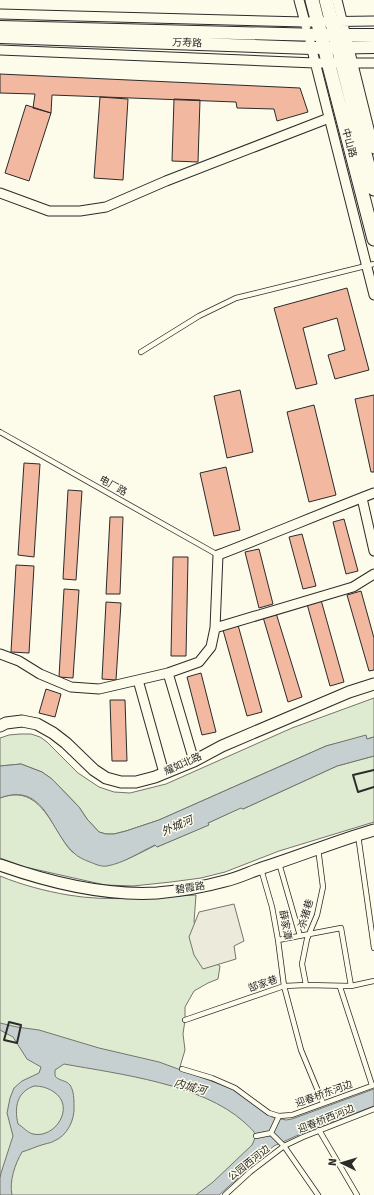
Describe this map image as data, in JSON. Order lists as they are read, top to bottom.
{
  "streets": {
    "main road": ["万寿路", "中山路"],
    "street": ["耀如北路", "碧霞路"],
    "lane": [
      "电厂路",
      "杀猪巷",
      "薛家潭",
      "郜家巷",
      "迎春桥东河边",
      "迎春桥西河边",
      "公园西河边"
    ]
  },
  "crossings": [
    ["万寿路", "中山路"],
    ["碧霞路", "杀猪巷"],
    ["碧霞路", "薛家潭"],
    ["杀猪巷", "郜家巷"],
    ["薛家潭", "郜家巷"],
    ["薛家潭", "迎春桥东河边"],
    ["迎春桥西河边", "公园西河边"]
  ],
  "water": ["外城河", "内城河"],
  "north": "left"
}
